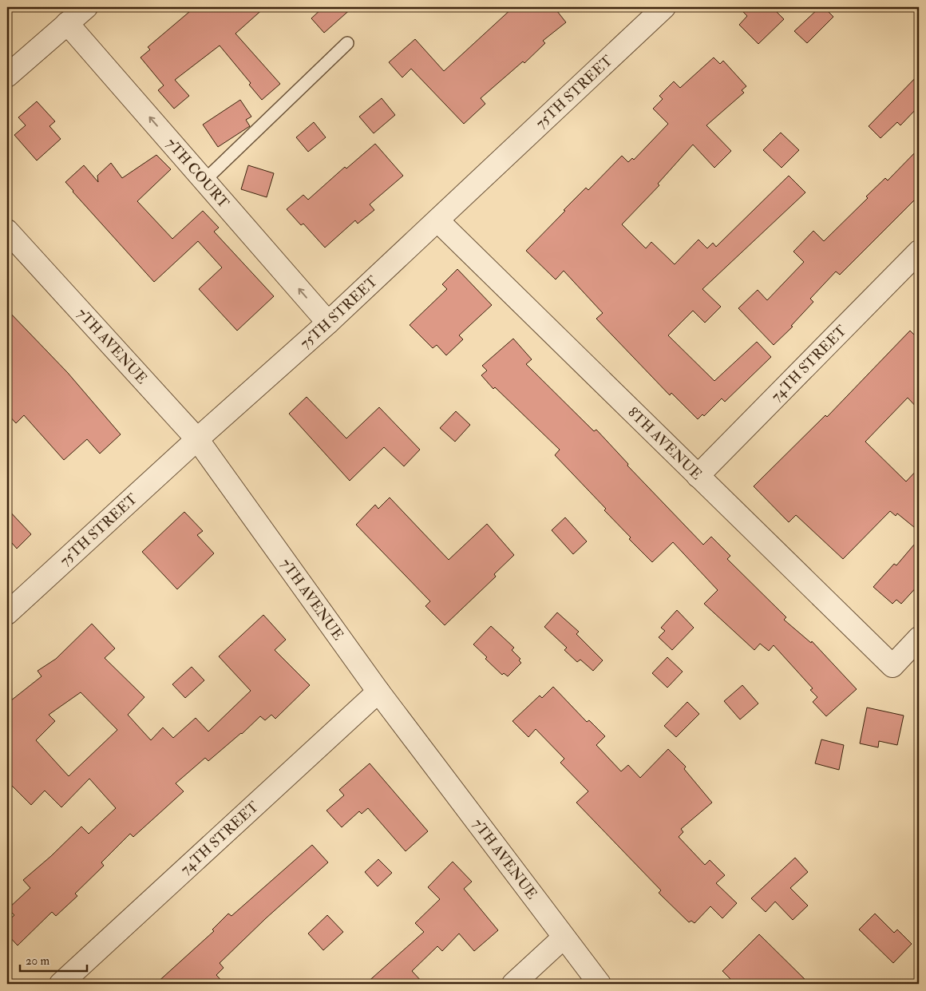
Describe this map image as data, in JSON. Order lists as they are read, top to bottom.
{
  "streets": {
    "street": [
      "75TH STREET",
      "7TH COURT",
      "7TH AVENUE",
      "74TH STREET",
      "8TH AVENUE"
    ]
  },
  "crossings": [
    ["75TH STREET", "7TH COURT"],
    ["75TH STREET", "7TH AVENUE"],
    ["75TH STREET", "8TH AVENUE"],
    ["7TH AVENUE", "74TH STREET"],
    ["74TH STREET", "8TH AVENUE"]
  ],
  "one_way": ["7TH COURT"],
  "scale_bar": "20 m"
}
